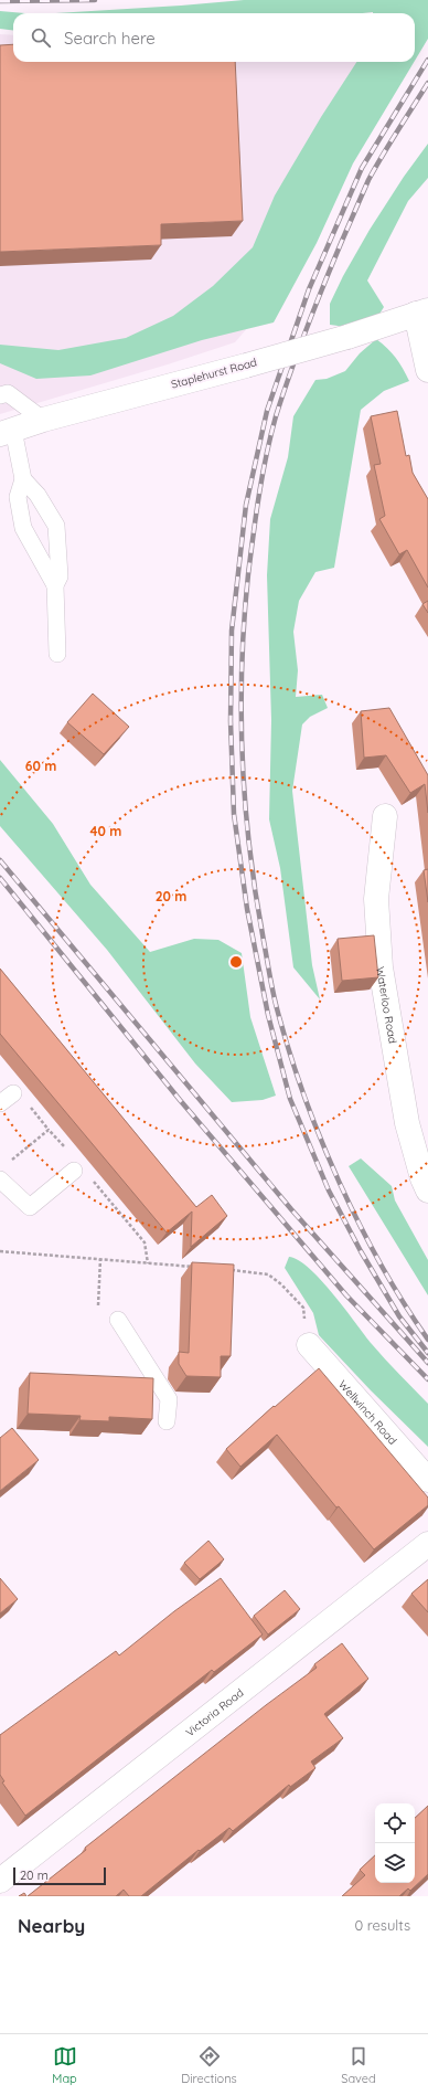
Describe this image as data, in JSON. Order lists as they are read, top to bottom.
{
  "streets": {
    "street": [
      "Staplehurst Road",
      "Waterloo Road",
      "Wellwinch Road",
      "Victoria Road"
    ]
  },
  "scale_bar": "20 m",
  "page": {
    "search": "Search here",
    "scale": "20 m",
    "heading": ["Nearby", "0 results"],
    "nav": ["Map", "Directions", "Saved"]
  },
  "rings": ["60 m", "40 m", "20 m"]
}
